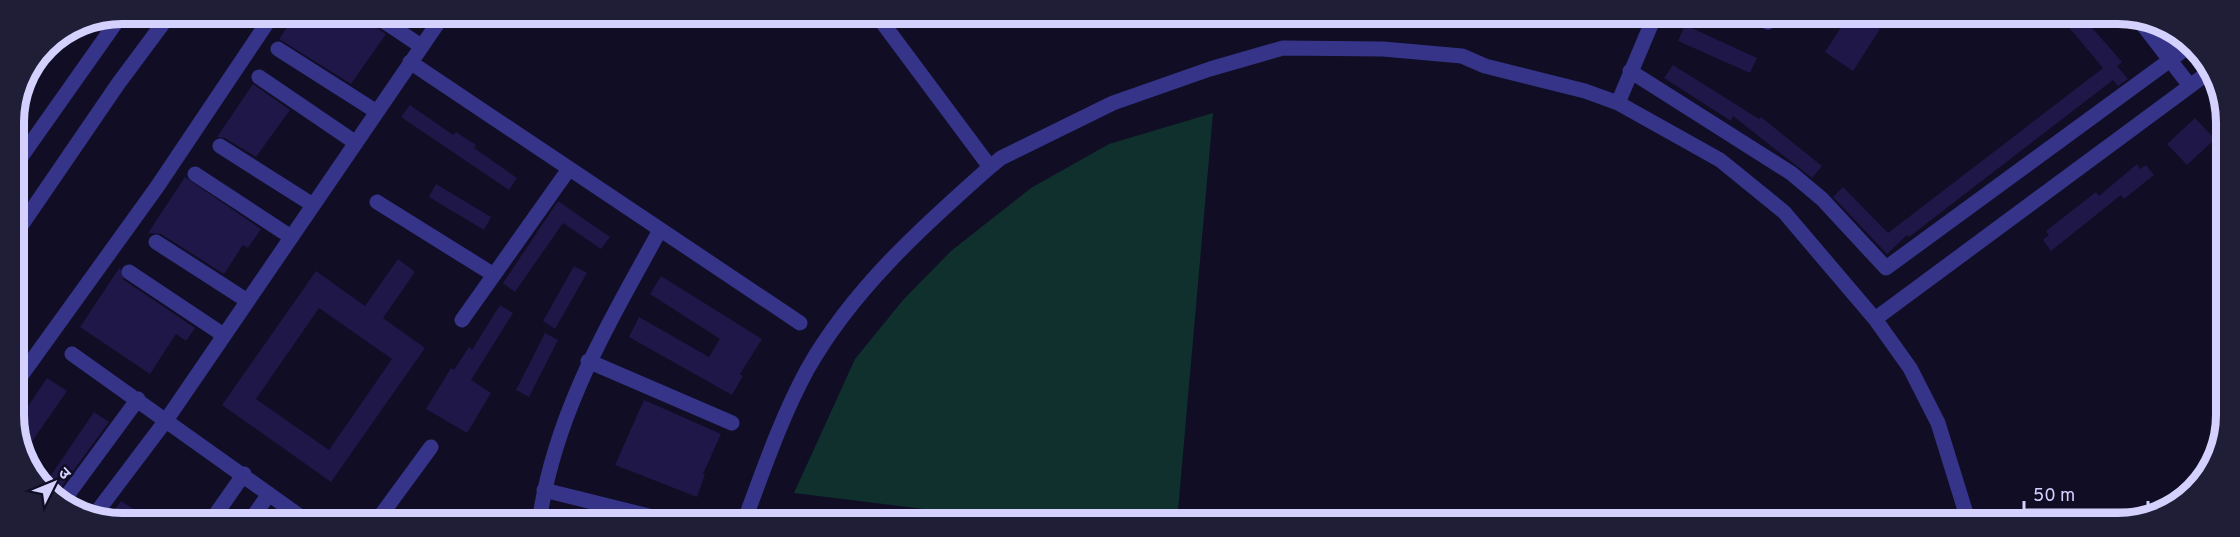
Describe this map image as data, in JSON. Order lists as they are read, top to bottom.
{
  "scale_bar": "50 m",
  "north": "top right"
}
